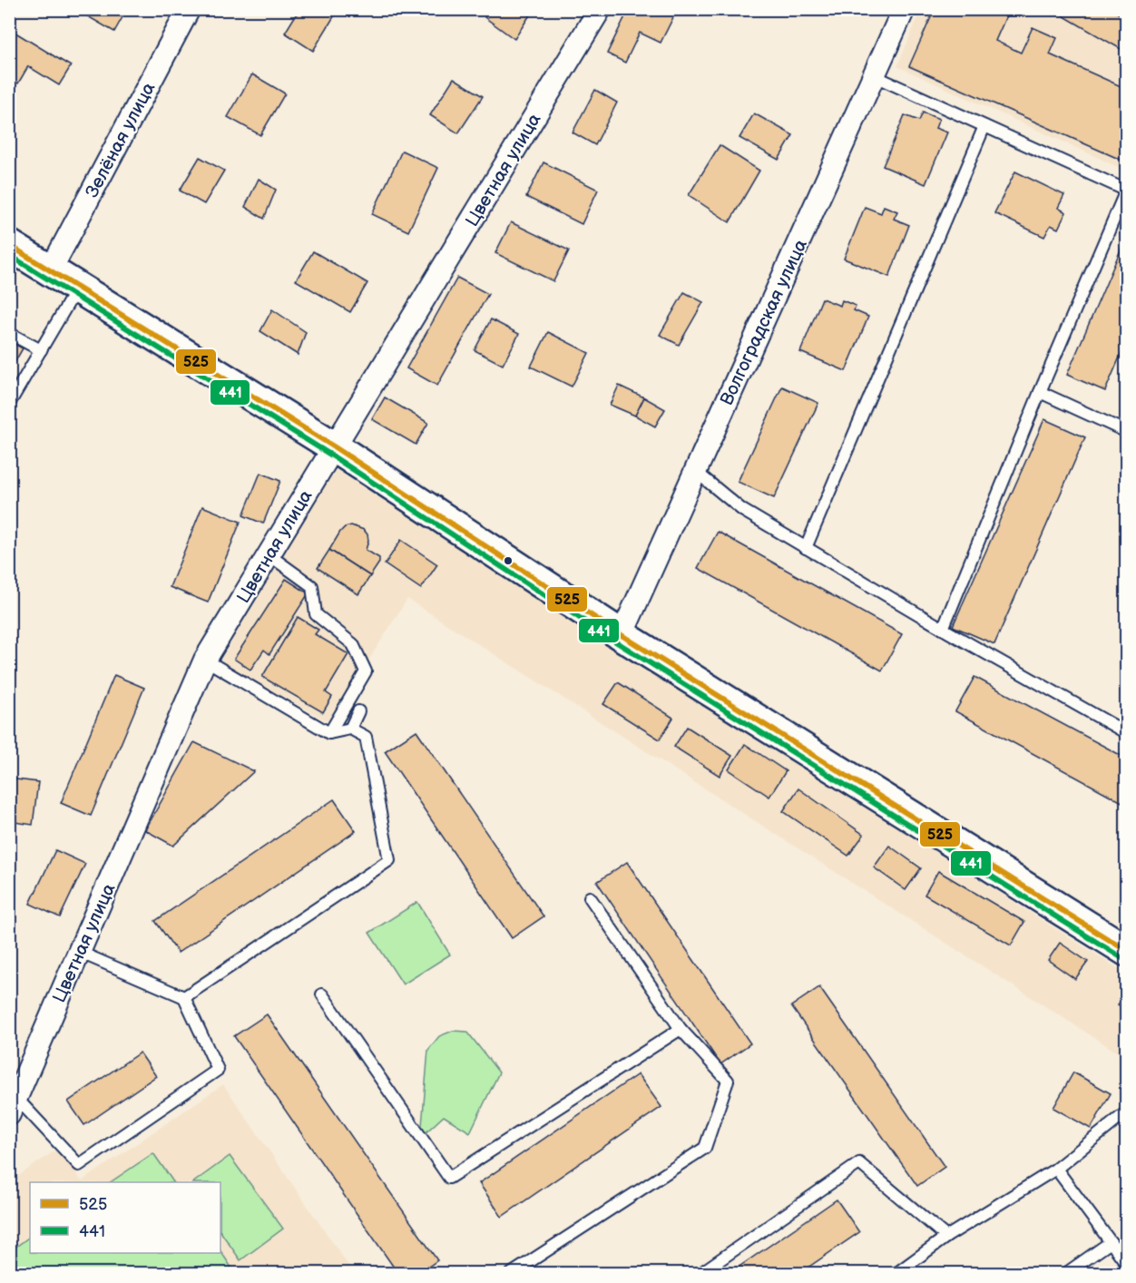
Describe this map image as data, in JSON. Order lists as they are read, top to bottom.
{
  "streets": {
    "street": ["Зелёная улица", "Цветная улица", "Волгоградская улица"]
  },
  "lines": ["transit line 525", "transit line 441"],
  "legend": ["525", "441"]
}
